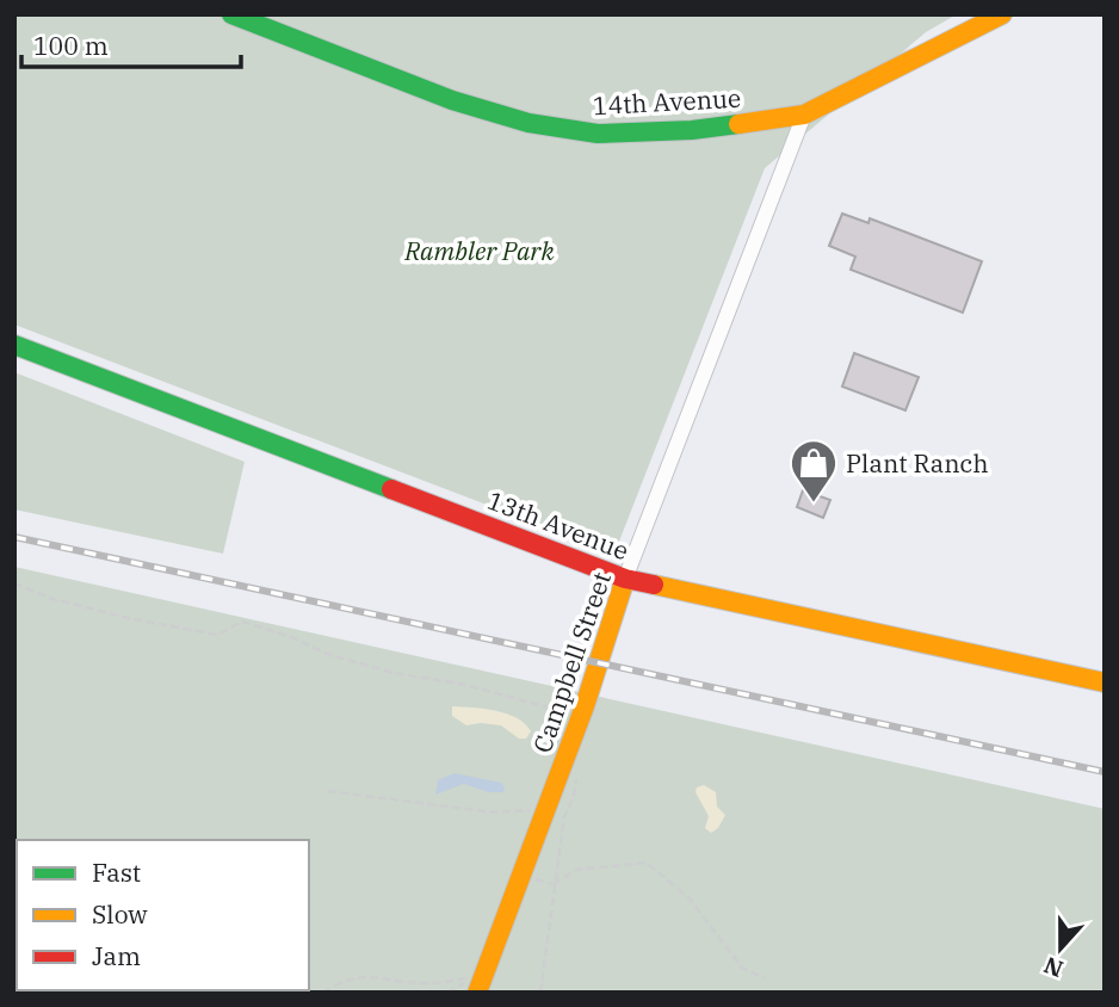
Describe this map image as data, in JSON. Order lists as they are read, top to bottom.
{
  "streets": {
    "street": ["14th Avenue", "13th Avenue", "Campbell Street"]
  },
  "crossings": [
    ["14th Avenue", "Campbell Street"],
    ["13th Avenue", "Campbell Street"]
  ],
  "parks": ["Rambler Park"],
  "places": {
    "shop": ["Plant Ranch"]
  },
  "legend": ["Fast", "Slow", "Jam"],
  "scale_bar": "100 m",
  "north": "bottom"
}
